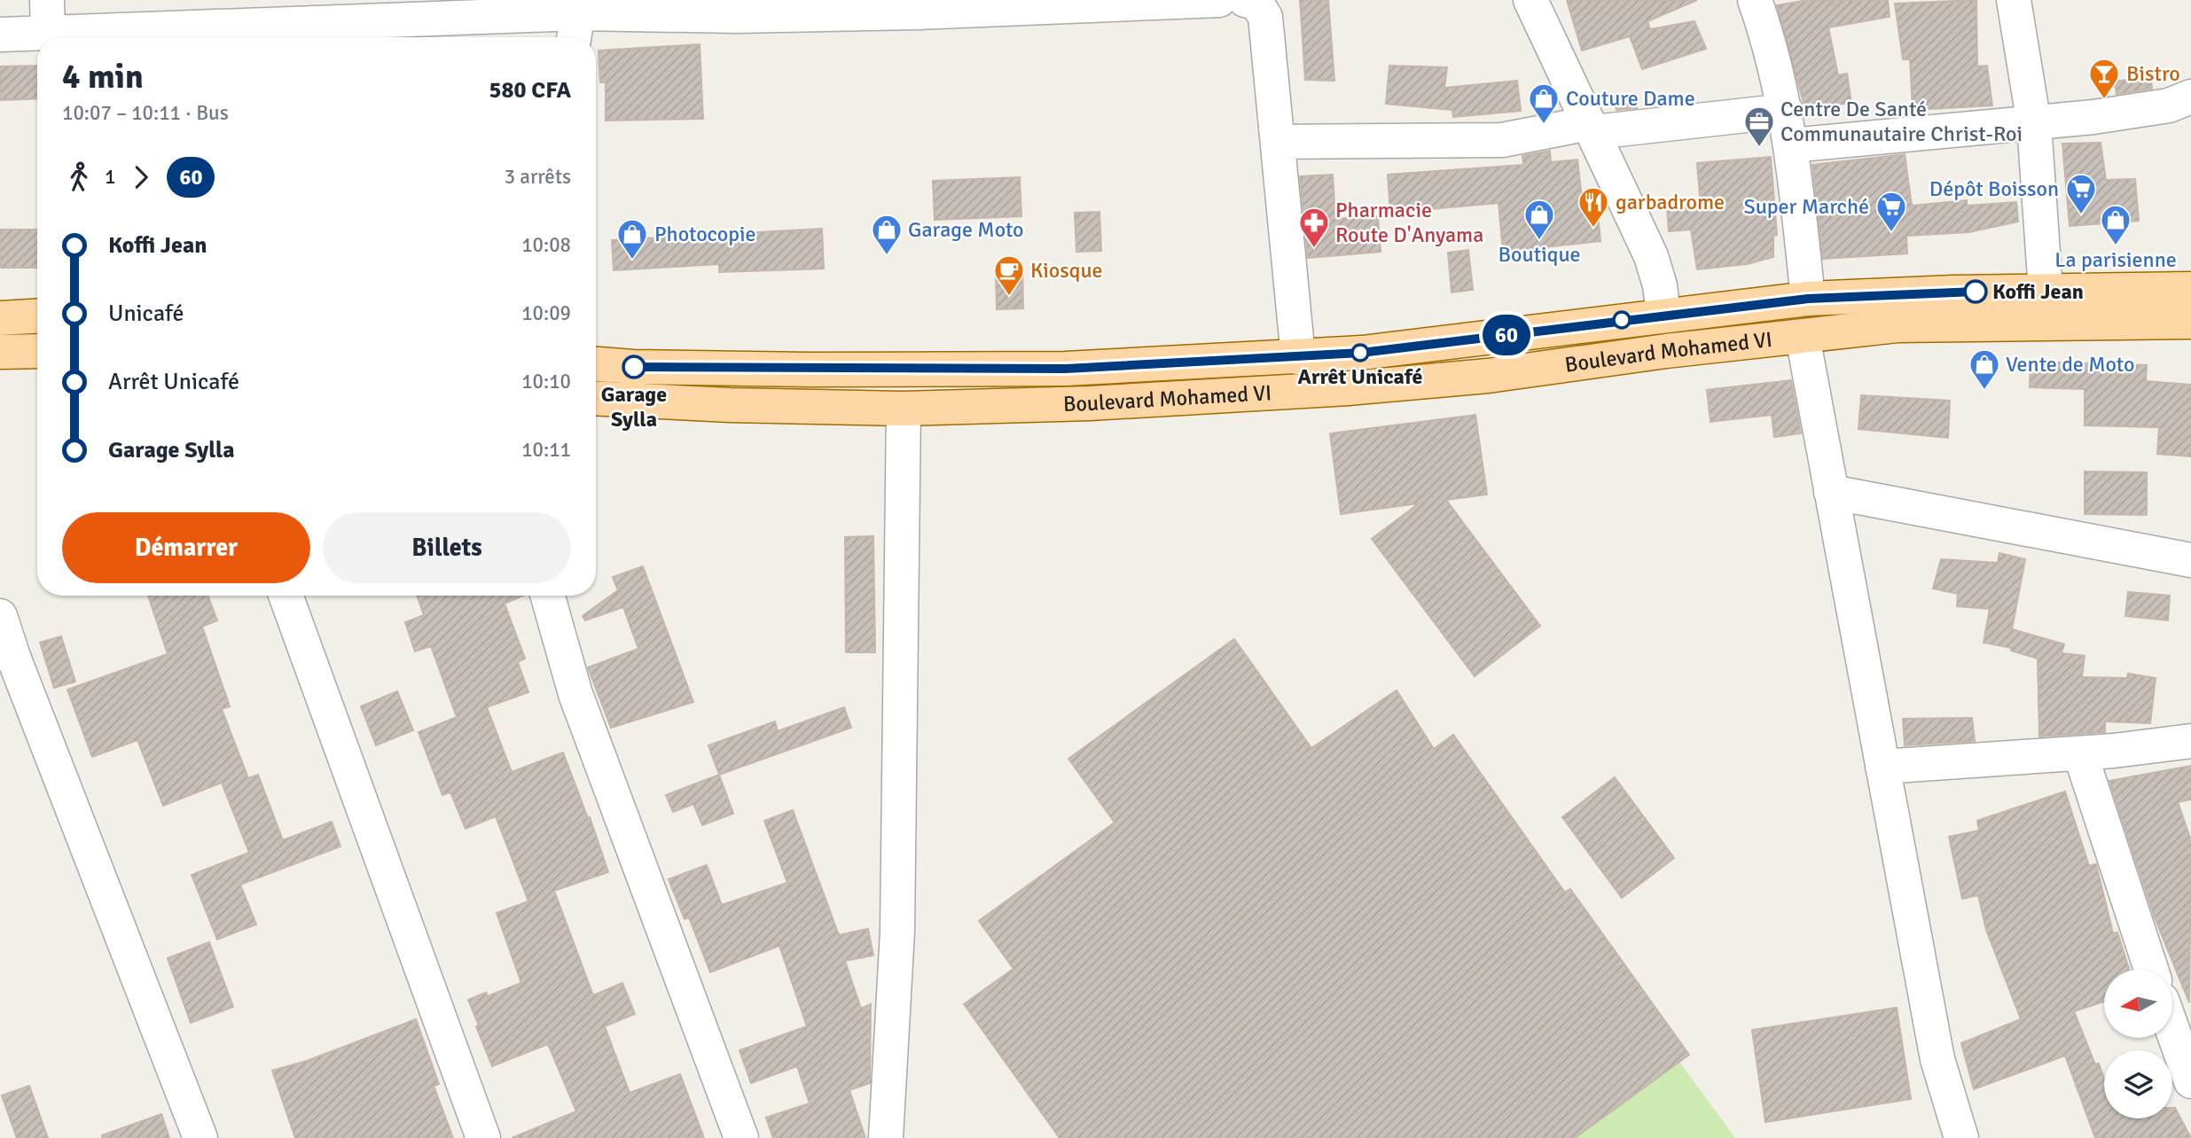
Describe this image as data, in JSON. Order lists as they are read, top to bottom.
{
  "streets": {
    "main road": ["Boulevard Mohamed VI"]
  },
  "places": {
    "bar": ["Bistro"],
    "shop": [
      "Couture Dame",
      "Boutique",
      "La parisienne",
      "Garage Moto",
      "Photocopie",
      "Vente de Moto"
    ],
    "office": ["Centre De Santé Communautaire Christ-Roi"],
    "supermarket": ["Dépôt Boisson", "Super Marché"],
    "restaurant": ["garbadrome"],
    "pharmacy": ["Pharmacie Route D'Anyama"],
    "other": ["Koffi Jean", "Arrêt Unicafé", "Garage Sylla"],
    "cafe": ["Kiosque"]
  },
  "lines": ["bus line 60"],
  "north": "left",
  "page": {
    "on_map": "60",
    "heading": ["4 min", "10:07 – 10:11 · Bus", "580 CFA"],
    "legs": ["1", "60", "3 arrêts"],
    "list": [
      {
        "name": "Koffi Jean",
        "value": "10:08"
      },
      {
        "name": "Unicafé",
        "value": "10:09"
      },
      {
        "name": "Arrêt Unicafé",
        "value": "10:10"
      },
      {
        "name": "Garage Sylla",
        "value": "10:11"
      }
    ],
    "buttons": ["Démarrer", "Billets"]
  }
}
